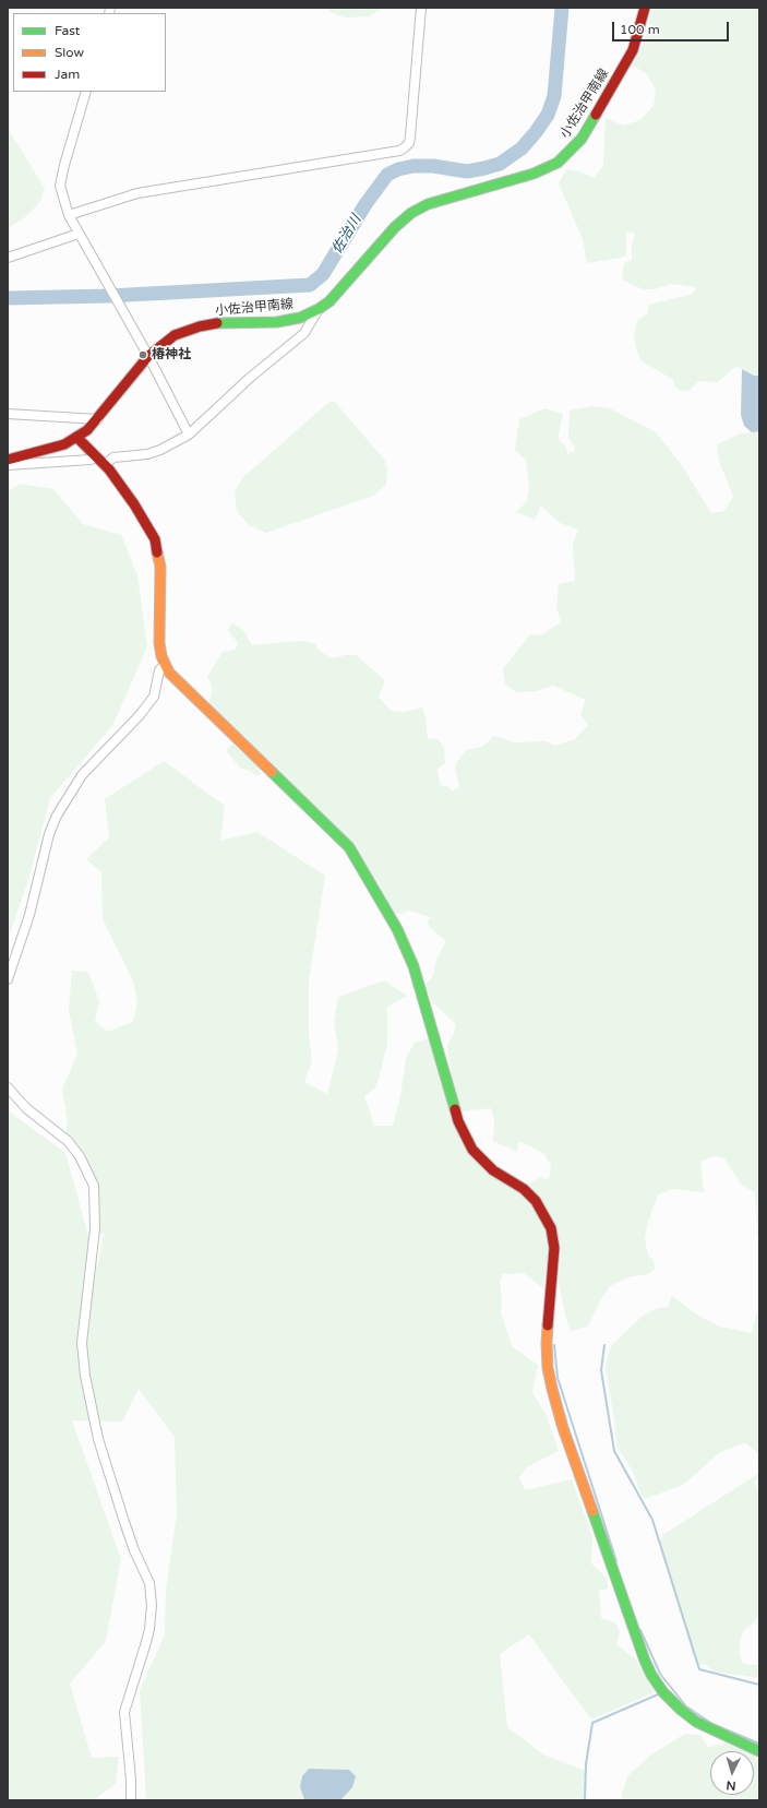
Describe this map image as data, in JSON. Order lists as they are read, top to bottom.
{
  "streets": {
    "street": ["小佐治甲南線"]
  },
  "water": ["佐治川"],
  "places": ["椿神社"],
  "legend": ["Fast", "Slow", "Jam"],
  "scale_bar": "100 m",
  "north": "bottom"
}
